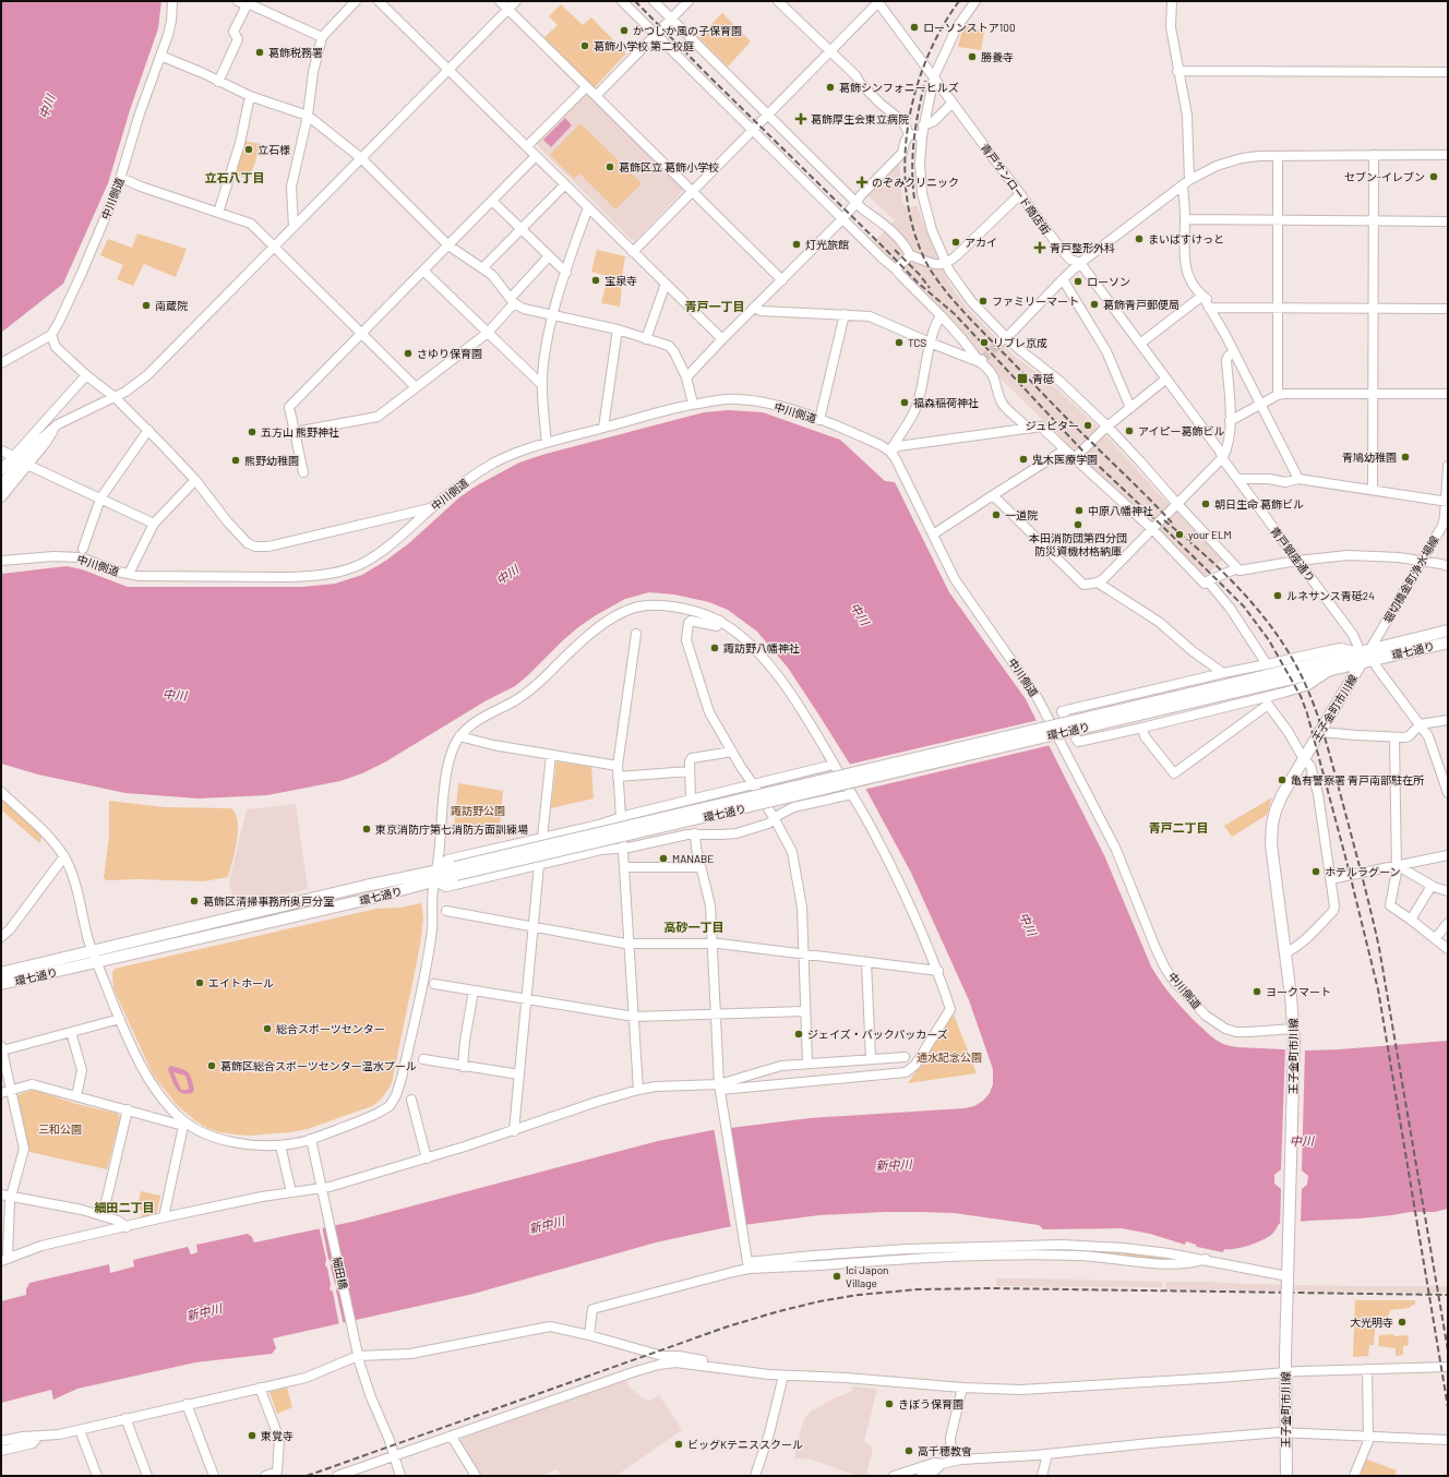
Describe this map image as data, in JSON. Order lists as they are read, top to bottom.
{
  "streets": {
    "main road": ["環七通り", "王子金町市川線"],
    "street": [
      "青戸サンロード商店街",
      "中川側道",
      "青戸銀座通り",
      "堀切橋金町浄水場線",
      "細田橋"
    ]
  },
  "crossings": [
    ["青戸サンロード商店街", "青戸銀座通り"],
    ["中川側道", "王子金町市川線"],
    ["青戸銀座通り", "堀切橋金町浄水場線"],
    ["青戸銀座通り", "環七通り"],
    ["青戸銀座通り", "王子金町市川線"],
    ["堀切橋金町浄水場線", "環七通り"],
    ["堀切橋金町浄水場線", "王子金町市川線"],
    ["環七通り", "王子金町市川線"]
  ],
  "districts": [
    "立石八丁目",
    "青戸一丁目",
    "青戸二丁目",
    "高砂一丁目",
    "細田二丁目"
  ],
  "water": ["中川", "新中川"],
  "parks": ["諏訪野公園", "通水記念公園", "三和公園"],
  "places": {
    "other": [
      "ローソンストア100",
      "かつしか風の子保育園",
      "葛飾小学校 第二校庭",
      "葛飾税務署",
      "勝養寺",
      "葛飾シンフォニーヒルズ",
      "立石様",
      "葛飾区立 葛飾小学校",
      "セブン-イレブン",
      "まいばすけっと",
      "アカイ",
      "灯光旅館",
      "宝泉寺",
      "ローソン",
      "ファミリーマート",
      "葛飾青戸郵便局",
      "南蔵院",
      "TCS",
      "リブレ京成",
      "さゆり保育園",
      "福森稲荷神社",
      "ジュピター",
      "アイピー葛飾ビル",
      "五方山 熊野神社",
      "青鳩幼稚園",
      "鬼木医療学園",
      "熊野幼稚園",
      "朝日生命 葛飾ビル",
      "中原八幡神社",
      "一道院",
      "本田消防団第四分団 防災資機材格納庫",
      "your ELM",
      "ルネサンス青砥24",
      "諏訪野八幡神社",
      "亀有警察署 青戸南部駐在所",
      "東京消防庁第七消防方面訓練場",
      "MANABE",
      "ホテルラグーン",
      "葛飾区清掃事務所奥戸分室",
      "エイトホール",
      "ヨークマート",
      "総合スポーツセンター",
      "ジェイズ・バックパッカーズ",
      "葛飾区総合スポーツセンター温水プール",
      "Ici Japon Village",
      "大光明寺",
      "きぼう保育園",
      "東覚寺",
      "ビッグKテニススクール",
      "高千穂教會"
    ],
    "health": ["葛飾厚生会東立病院", "のぞみクリニック", "青戸整形外科"],
    "transit": ["青砥"]
  }
}
